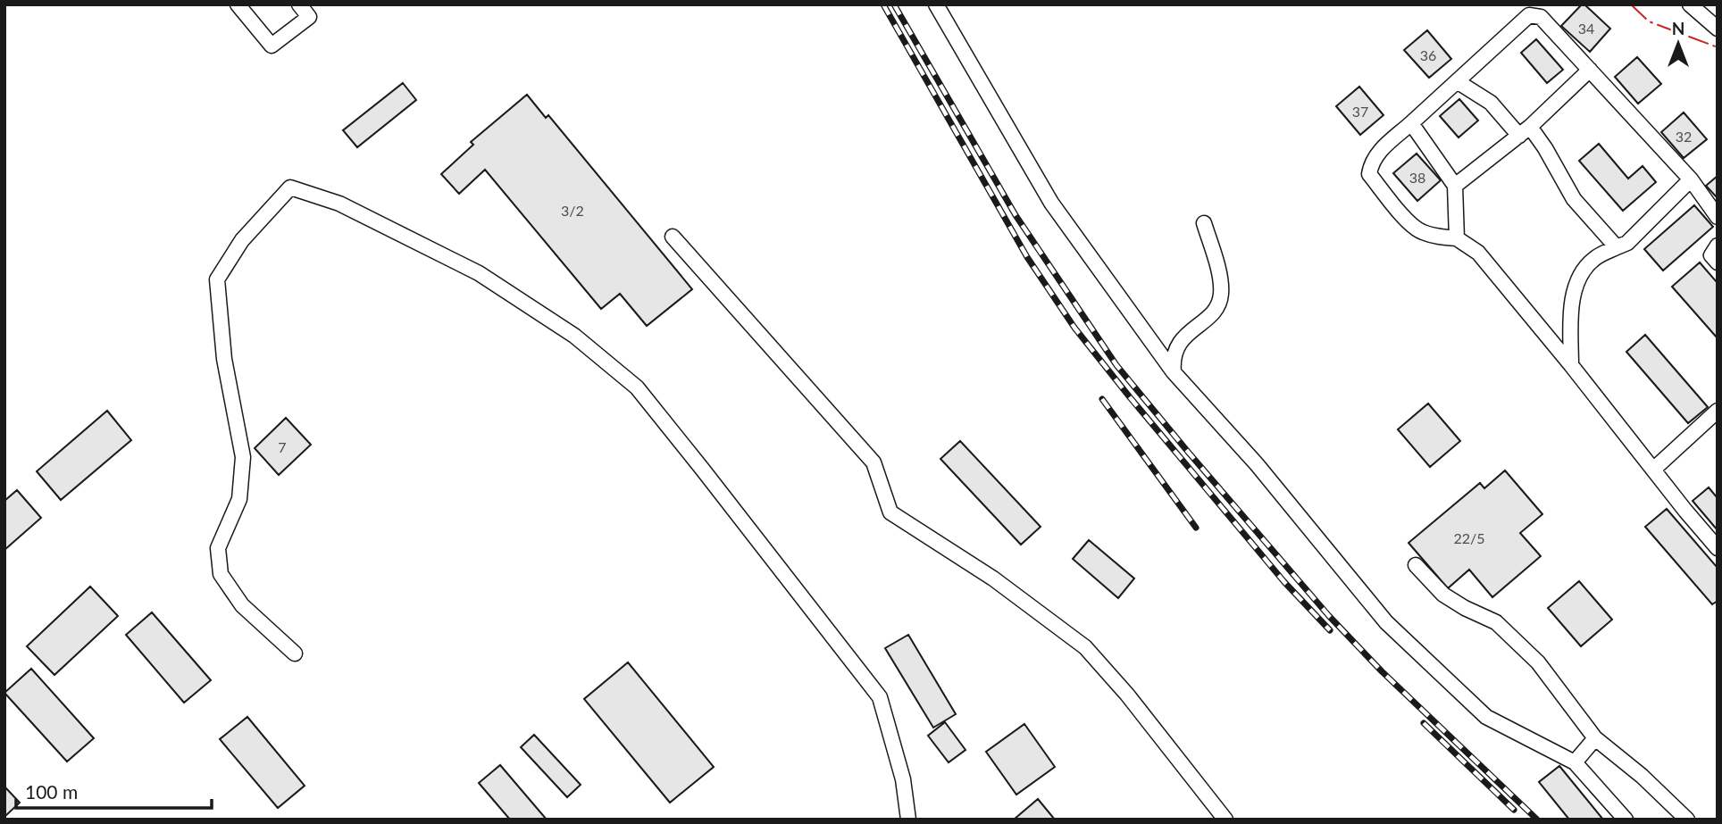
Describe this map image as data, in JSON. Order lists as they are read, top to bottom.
{
  "house_numbers": [
    "34",
    "36",
    "37",
    "32",
    "38",
    "3/2",
    "7",
    "22/5"
  ],
  "scale_bar": "100 m",
  "north": "top"
}
